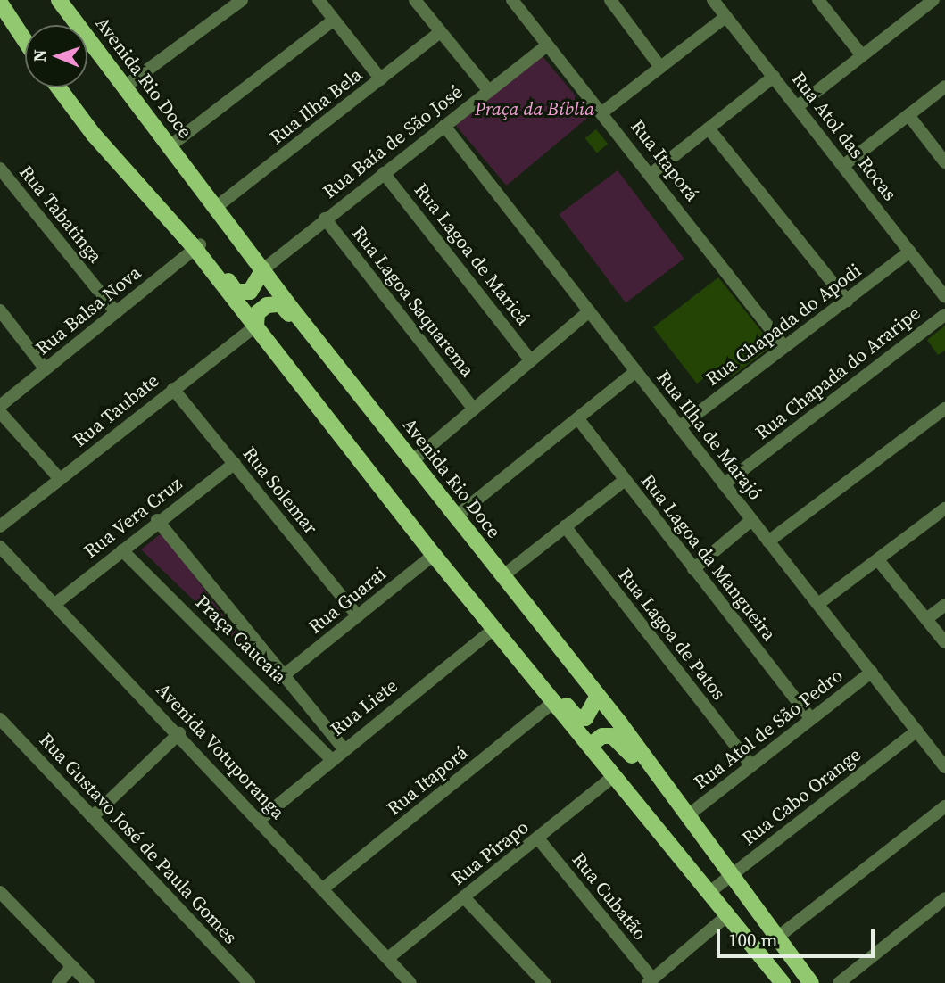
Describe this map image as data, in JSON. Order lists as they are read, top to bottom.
{
  "streets": {
    "main road": ["Avenida Rio Doce"],
    "street": [
      "Rua Ilha Bela",
      "Rua Atol das Rocas",
      "Rua Baía de São José",
      "Rua Itaporá",
      "Rua Tabatinga",
      "Rua Lagoa de Maricá",
      "Rua Lagoa Saquarema",
      "Rua Balsa Nova",
      "Rua Chapada do Apodi",
      "Rua Chapada do Araripe",
      "Rua Taubate",
      "Rua Ilha de Marajó",
      "Rua Solemar",
      "Rua Vera Cruz",
      "Rua Lagoa da Mangueira",
      "Rua Guarai",
      "Rua Lagoa de Patos",
      "Praça Caucaia",
      "Rua Liete",
      "Rua Atol de São Pedro",
      "Avenida Votuporanga",
      "Rua Cabo Orange",
      "Rua Gustavo José de Paula Gomes",
      "Rua Pirapo",
      "Rua Cubatão"
    ]
  },
  "crossings": [
    ["Avenida Rio Doce", "Rua Ilha Bela"],
    ["Avenida Rio Doce", "Rua Baía de São José"],
    ["Avenida Rio Doce", "Rua Atol de São Pedro"],
    ["Avenida Rio Doce", "Rua Cabo Orange"],
    ["Rua Atol das Rocas", "Rua Chapada do Apodi"],
    ["Rua Baía de São José", "Rua Itaporá"],
    ["Rua Baía de São José", "Rua Lagoa de Maricá"],
    ["Rua Baía de São José", "Rua Lagoa Saquarema"],
    ["Rua Baía de São José", "Rua Ilha de Marajó"],
    ["Rua Itaporá", "Rua Chapada do Apodi"],
    ["Rua Itaporá", "Avenida Votuporanga"],
    ["Rua Tabatinga", "Rua Balsa Nova"],
    ["Rua Chapada do Apodi", "Rua Ilha de Marajó"],
    ["Rua Chapada do Araripe", "Rua Ilha de Marajó"],
    ["Rua Taubate", "Rua Solemar"],
    ["Rua Ilha de Marajó", "Rua Atol de São Pedro"],
    ["Rua Ilha de Marajó", "Rua Cabo Orange"],
    ["Rua Solemar", "Rua Vera Cruz"],
    ["Rua Solemar", "Rua Guarai"],
    ["Rua Vera Cruz", "Praça Caucaia"],
    ["Rua Vera Cruz", "Avenida Votuporanga"],
    ["Rua Lagoa da Mangueira", "Rua Atol de São Pedro"],
    ["Rua Guarai", "Praça Caucaia"],
    ["Rua Lagoa de Patos", "Rua Atol de São Pedro"],
    ["Praça Caucaia", "Rua Liete"],
    ["Rua Liete", "Avenida Votuporanga"],
    ["Avenida Votuporanga", "Rua Pirapo"],
    ["Rua Pirapo", "Rua Cubatão"]
  ],
  "parks": ["Praça da Bíblia"],
  "scale_bar": "100 m",
  "north": "left"
}
